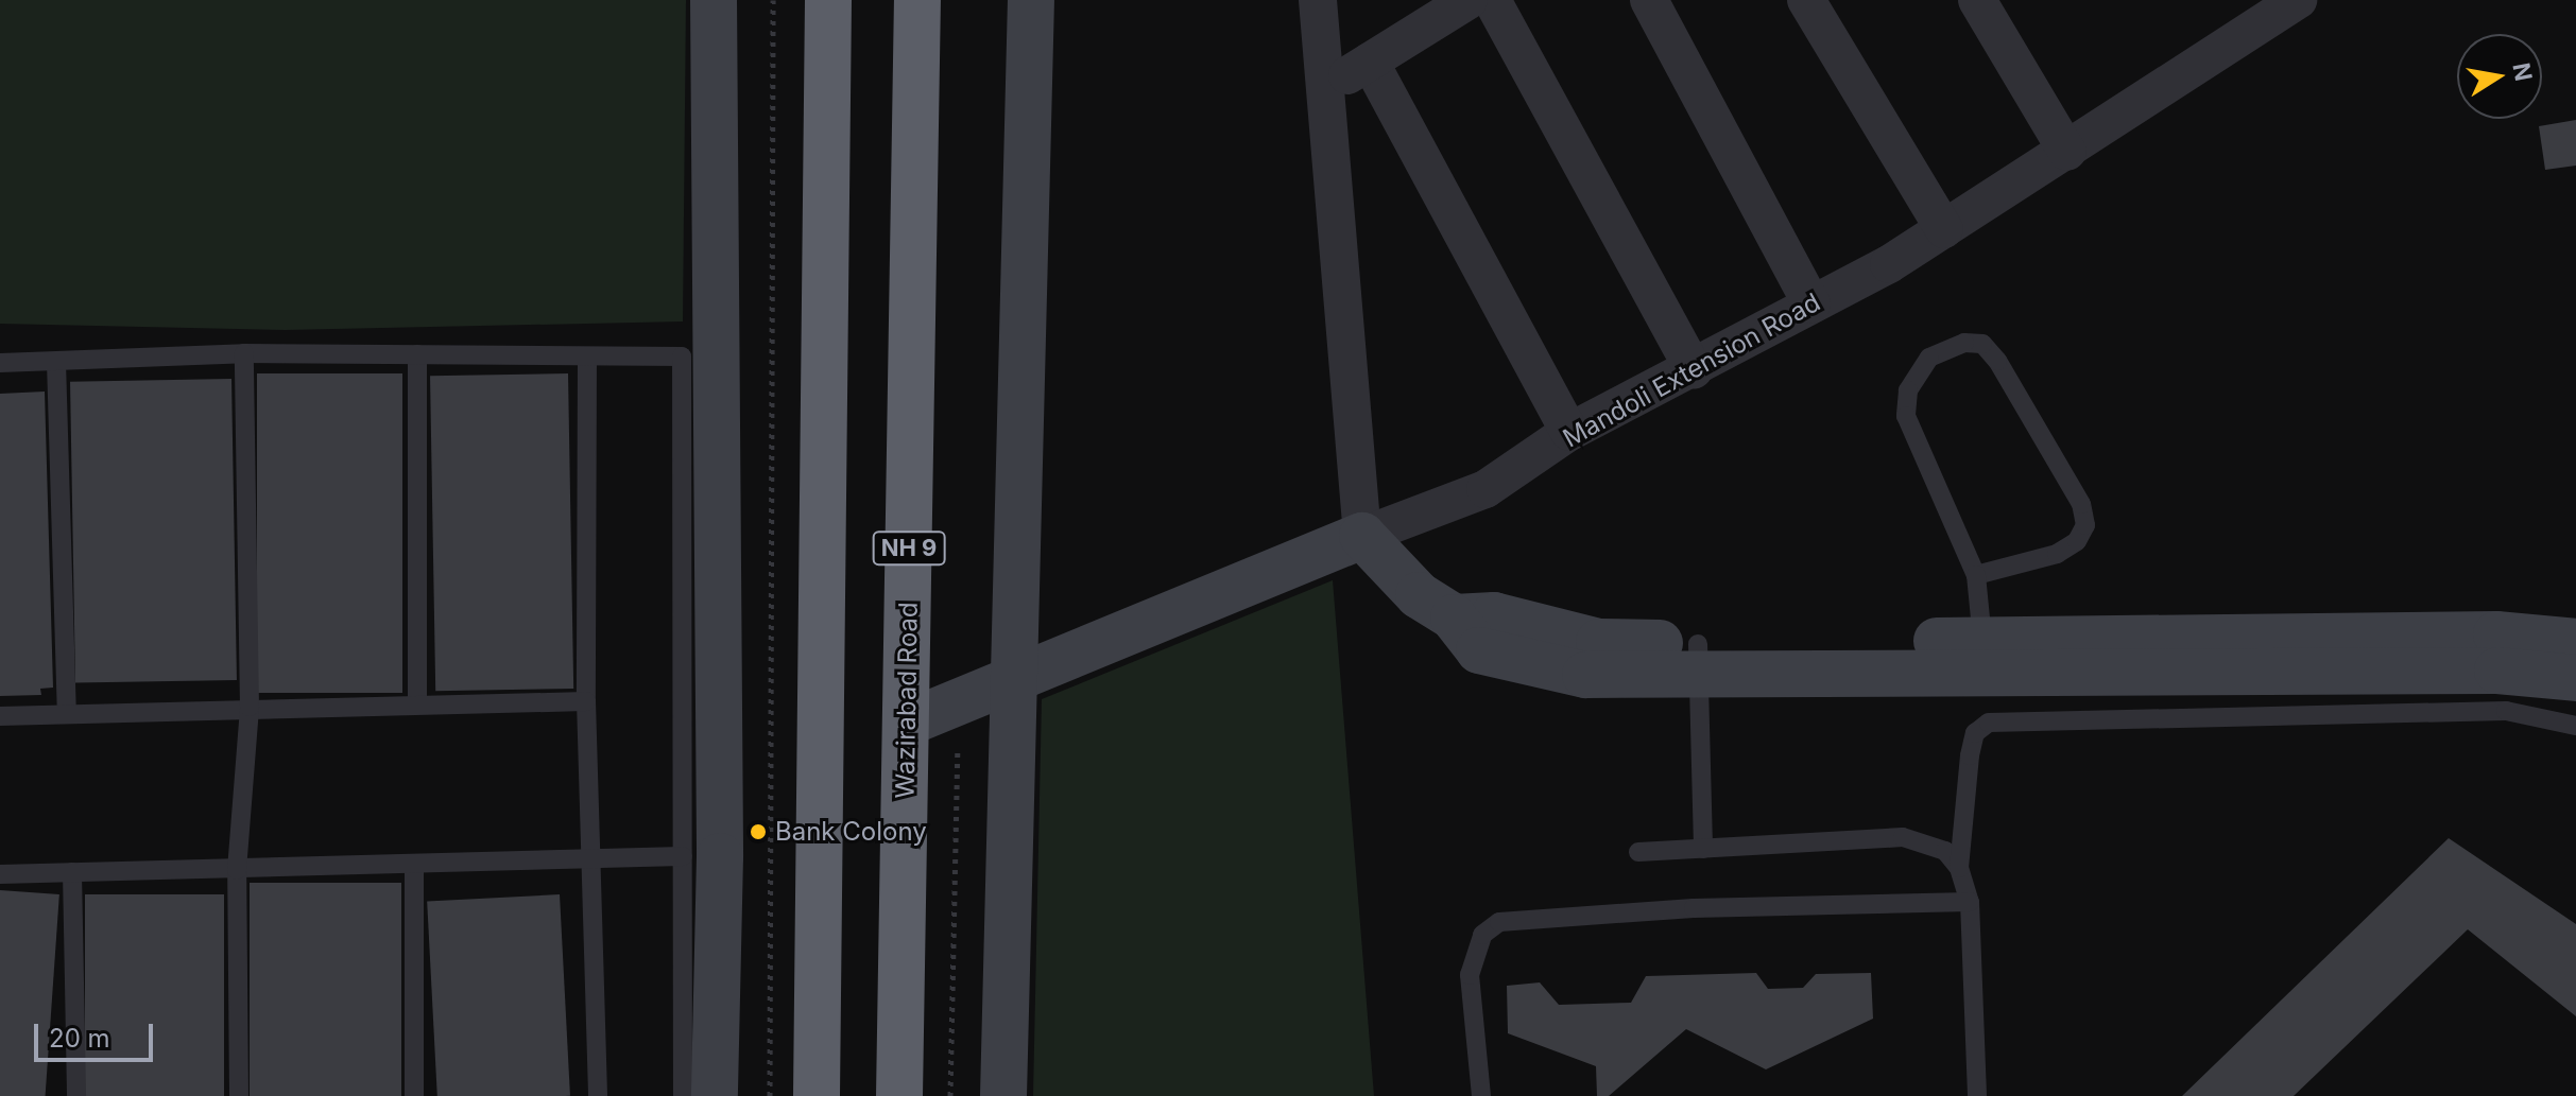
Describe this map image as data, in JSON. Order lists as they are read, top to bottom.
{
  "streets": {
    "highway": ["NH 9", "Wazirabad Road"],
    "street": ["Mandoli Extension Road"]
  },
  "crossings": [
    ["Mandoli Extension Road", "Wazirabad Road"]
  ],
  "places": ["Bank Colony"],
  "scale_bar": "20 m",
  "north": "right"
}
